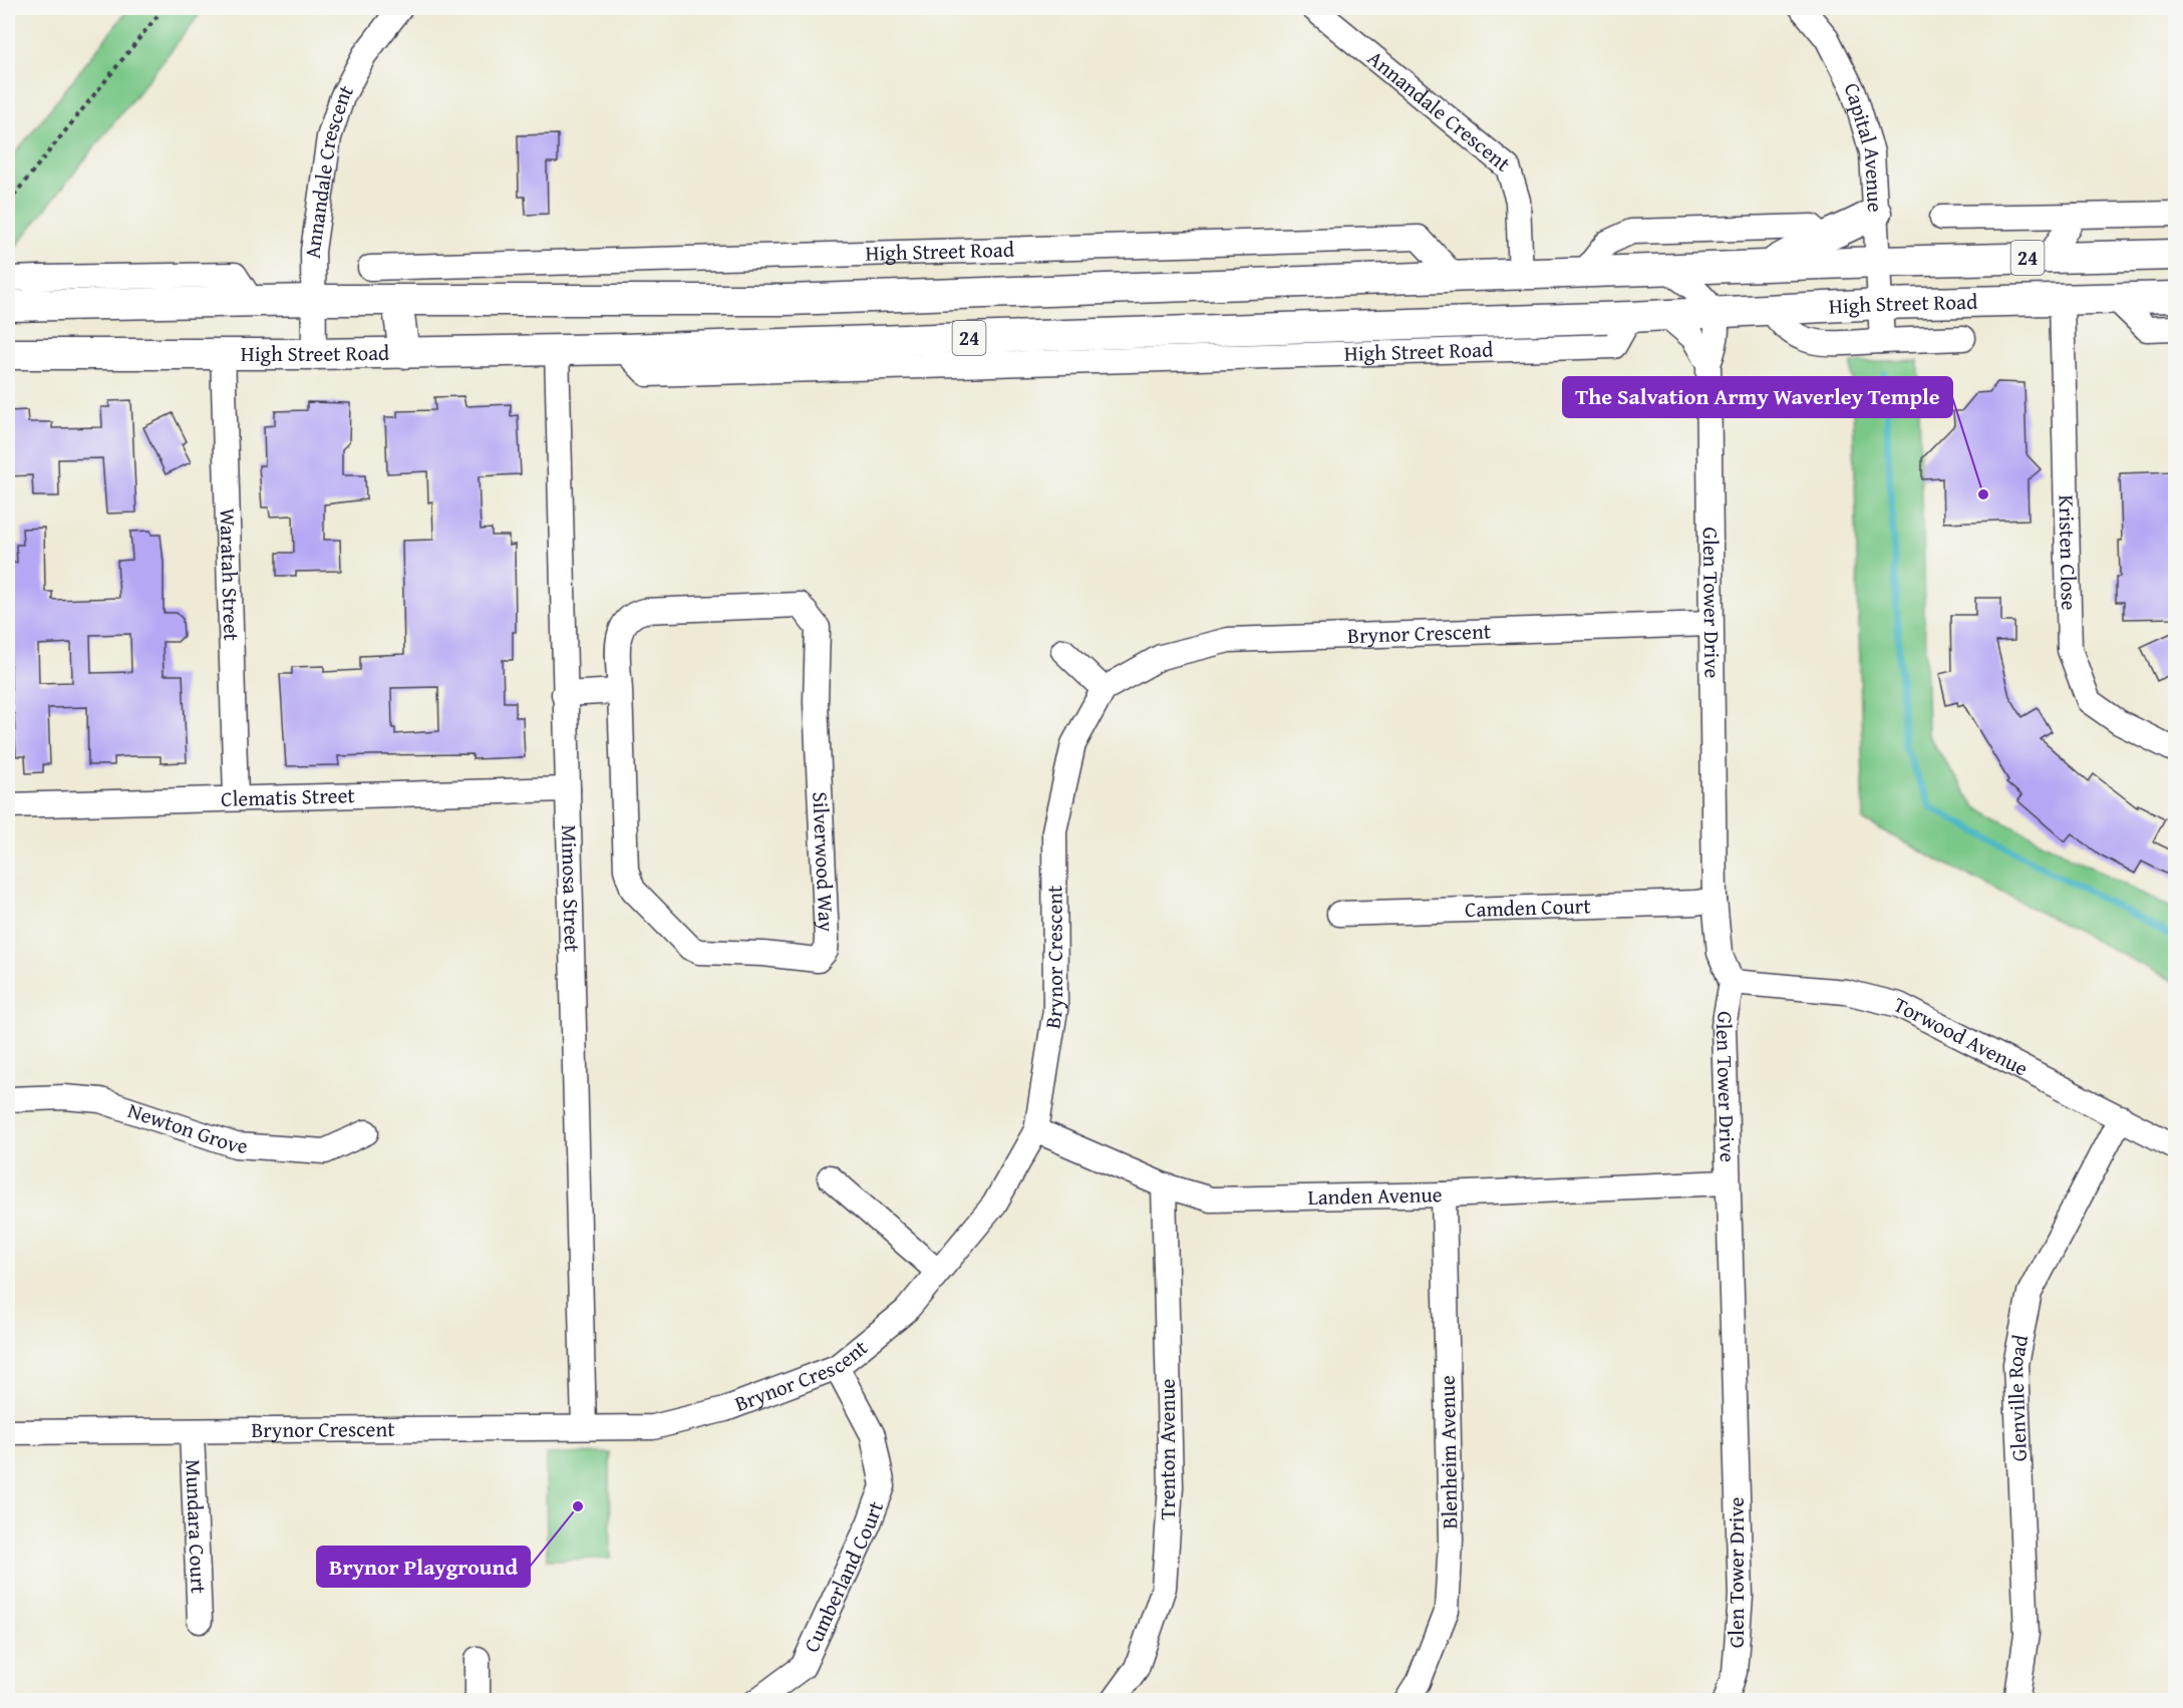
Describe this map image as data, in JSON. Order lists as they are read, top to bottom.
{
  "streets": {
    "main road": ["High Street Road", "24"],
    "street": [
      "Annandale Crescent",
      "Capital Avenue",
      "Kristen Close",
      "Waratah Street",
      "Glen Tower Drive",
      "Brynor Crescent",
      "Clematis Street",
      "Silverwood Way",
      "Mimosa Street",
      "Camden Court",
      "Torwood Avenue",
      "Newton Grove",
      "Landen Avenue",
      "Glenville Road",
      "Trenton Avenue",
      "Blenheim Avenue",
      "Mundara Court",
      "Cumberland Court"
    ]
  },
  "crossings": [
    ["Annandale Crescent", "High Street Road"],
    ["Capital Avenue", "High Street Road"],
    ["High Street Road", "Kristen Close"],
    ["High Street Road", "Waratah Street"],
    ["High Street Road", "Glen Tower Drive"],
    ["High Street Road", "Mimosa Street"],
    ["Waratah Street", "Clematis Street"],
    ["Glen Tower Drive", "Brynor Crescent"],
    ["Glen Tower Drive", "Camden Court"],
    ["Glen Tower Drive", "Torwood Avenue"],
    ["Glen Tower Drive", "Landen Avenue"],
    ["Brynor Crescent", "Mimosa Street"],
    ["Brynor Crescent", "Landen Avenue"],
    ["Brynor Crescent", "Mundara Court"],
    ["Brynor Crescent", "Cumberland Court"],
    ["Clematis Street", "Mimosa Street"],
    ["Torwood Avenue", "Glenville Road"],
    ["Landen Avenue", "Trenton Avenue"],
    ["Landen Avenue", "Blenheim Avenue"]
  ],
  "places": ["The Salvation Army Waverley Temple", "Brynor Playground"]
}
